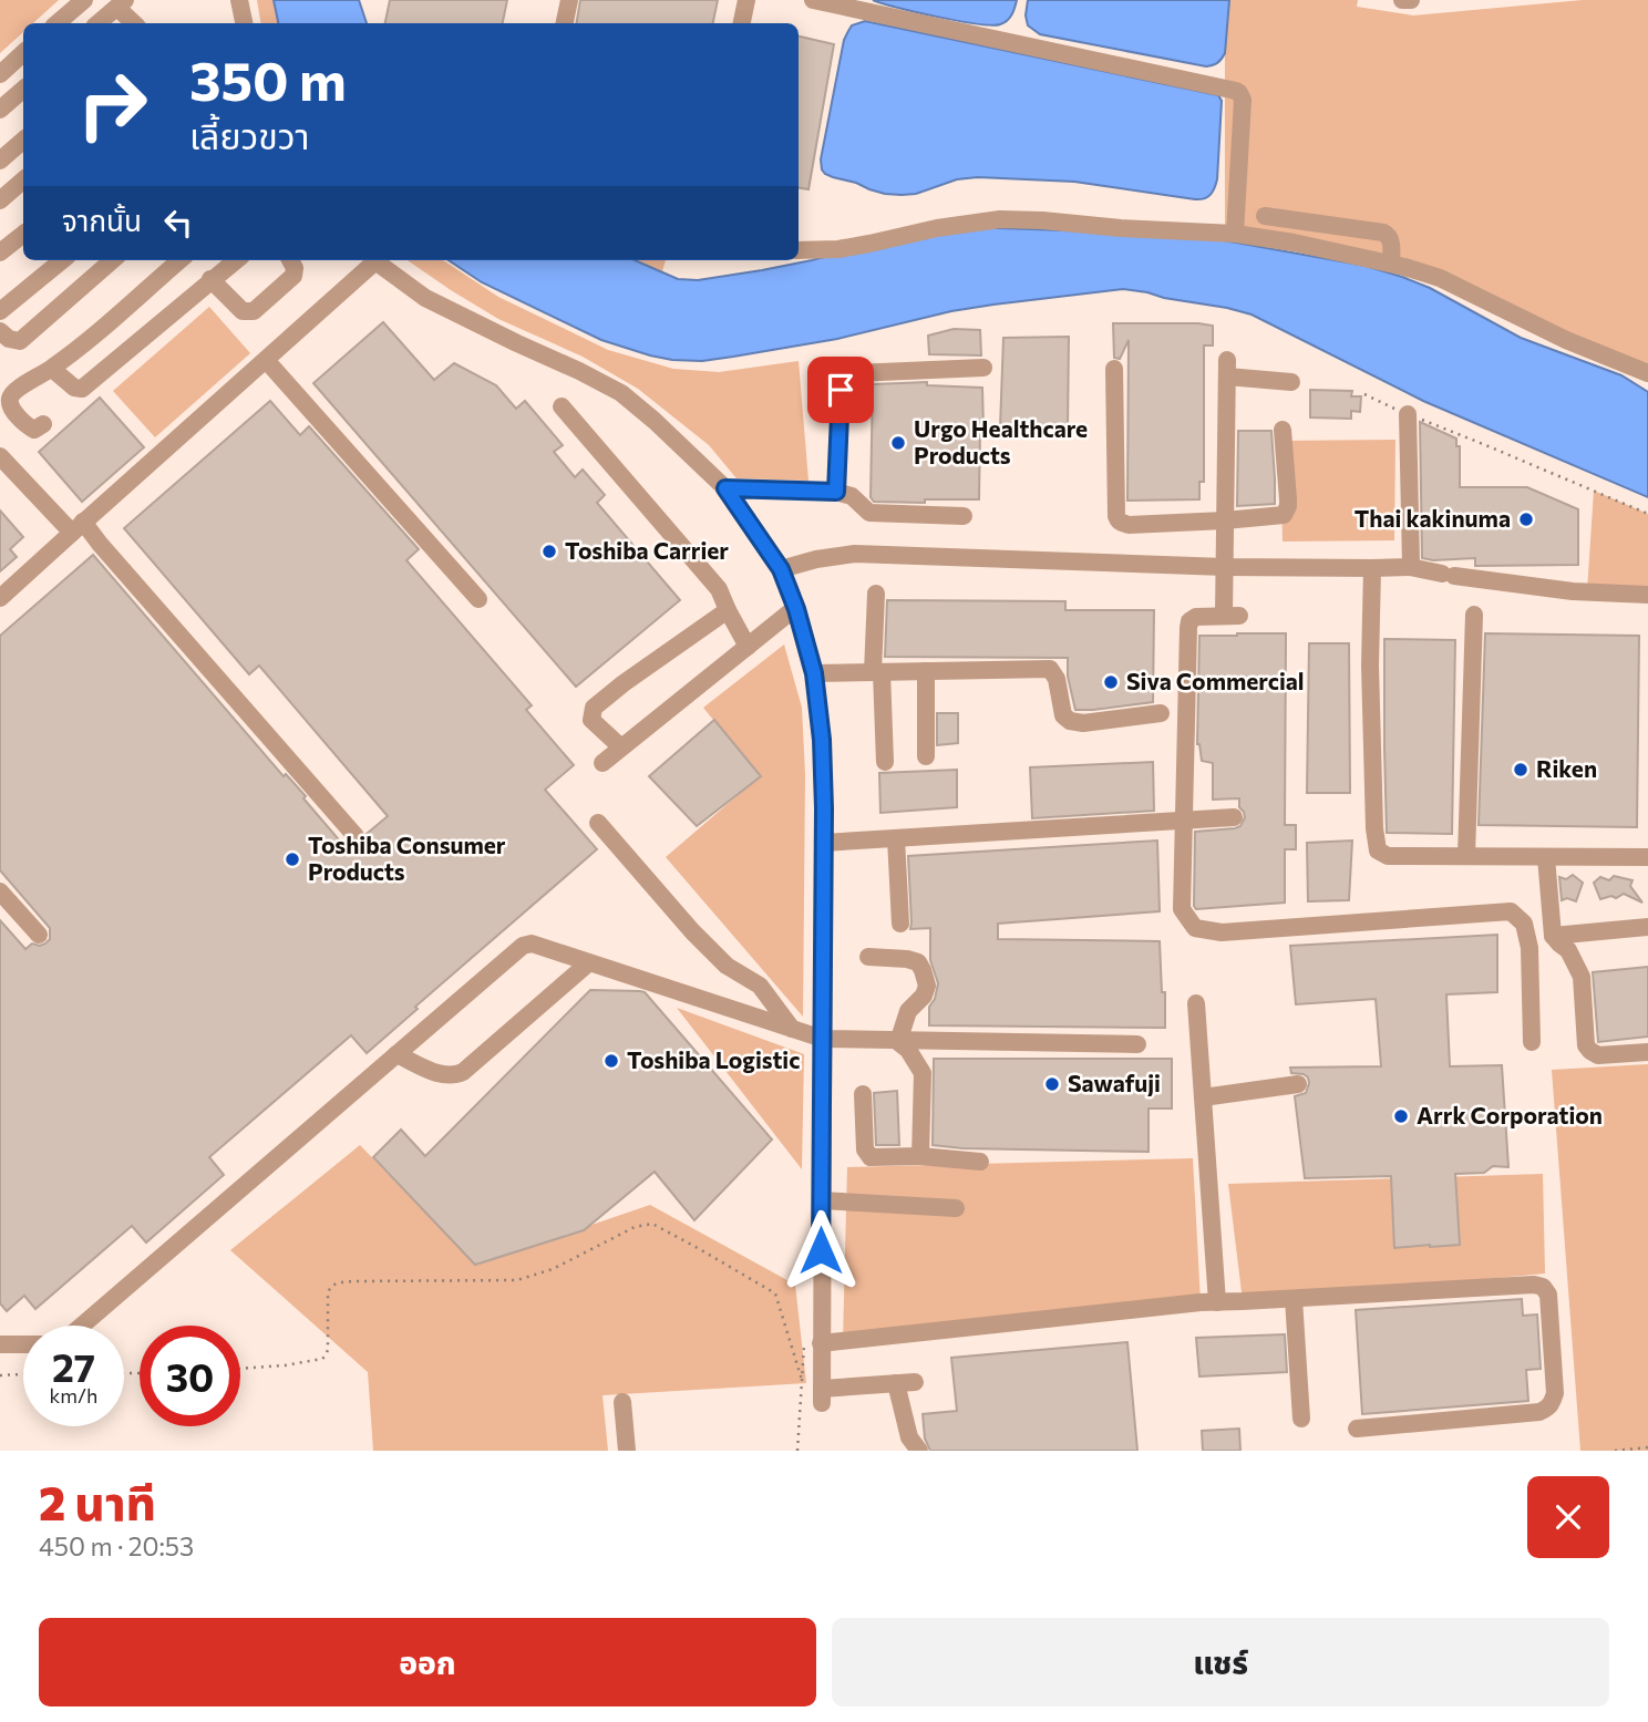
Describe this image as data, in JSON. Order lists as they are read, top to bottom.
{
  "places": [
    "Urgo Healthcare Products",
    "Thai kakinuma",
    "Toshiba Carrier",
    "Siva Commercial",
    "Riken",
    "Toshiba Consumer Products",
    "Toshiba Logistic",
    "Sawafuji",
    "Arrk Corporation"
  ],
  "page": {
    "turn": ["350 m", "เลี้ยวขวา"],
    "then": "จากนั้น",
    "speed": "27 km/h",
    "limit": "30",
    "heading": ["2 นาที", "450 m · 20:53"],
    "buttons": ["ออก", "แชร์"]
  }
}
